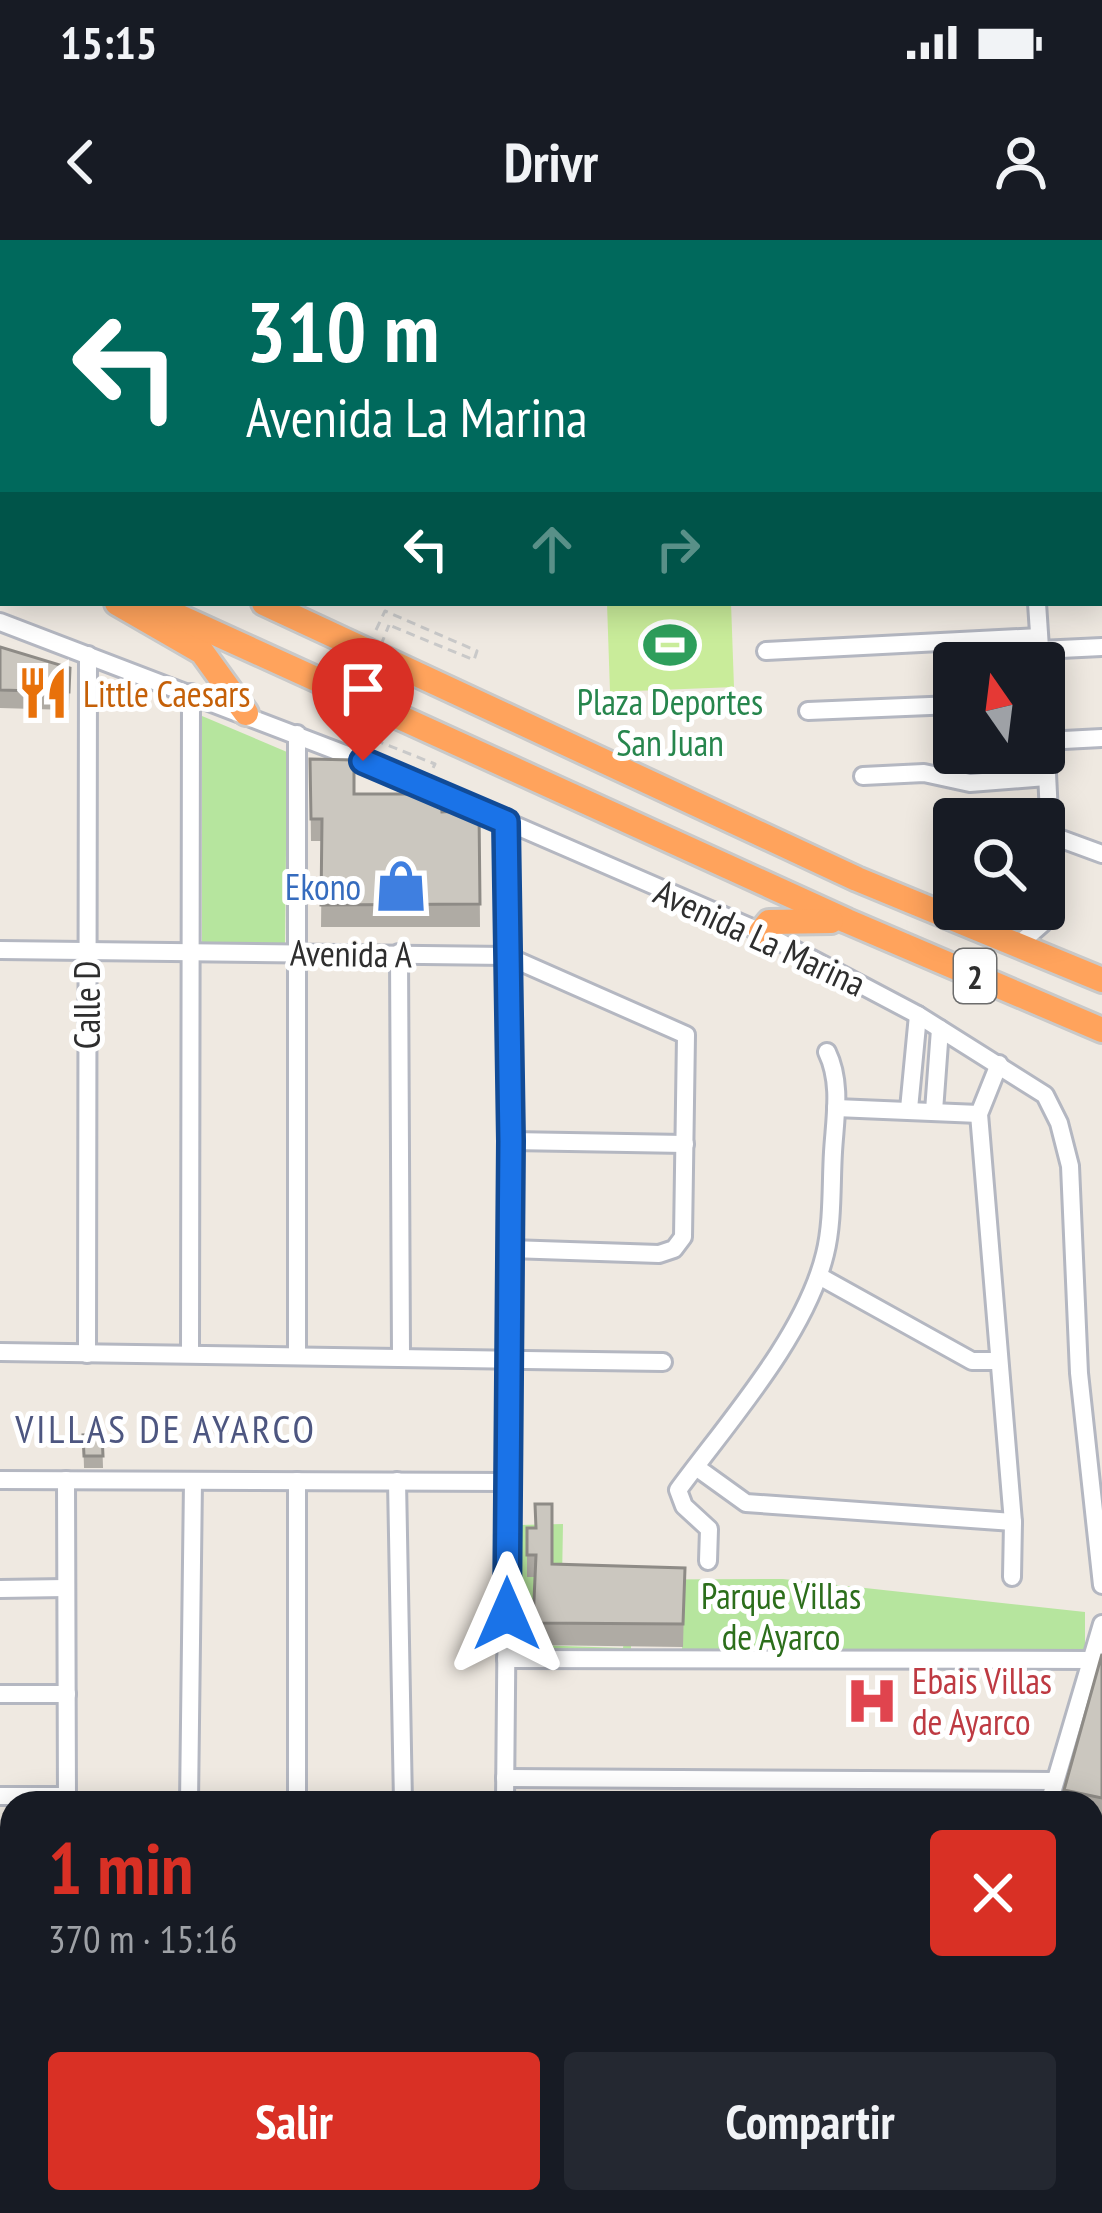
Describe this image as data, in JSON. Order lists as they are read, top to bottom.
{
  "streets": {
    "highway": ["2"],
    "street": ["Avenida La Marina", "Avenida A", "Calle D"]
  },
  "crossings": [
    ["Avenida La Marina", "Calle D"],
    ["Avenida A", "Calle D"]
  ],
  "districts": ["VILLAS DE AYARCO"],
  "parks": ["Parque Villas de Ayarco"],
  "places": {
    "sports": ["Plaza Deportes San Juan"],
    "restaurant": ["Little Caesars"],
    "shop": ["Ekono"],
    "hospital": ["Ebais Villas de Ayarco"]
  },
  "north": "top",
  "page": {
    "status": "15:15",
    "header": "Drivr",
    "turn": ["310 m", "Avenida La Marina"],
    "heading": ["1 min", "370 m · 15:16"],
    "buttons": ["Salir", "Compartir"]
  }
}
